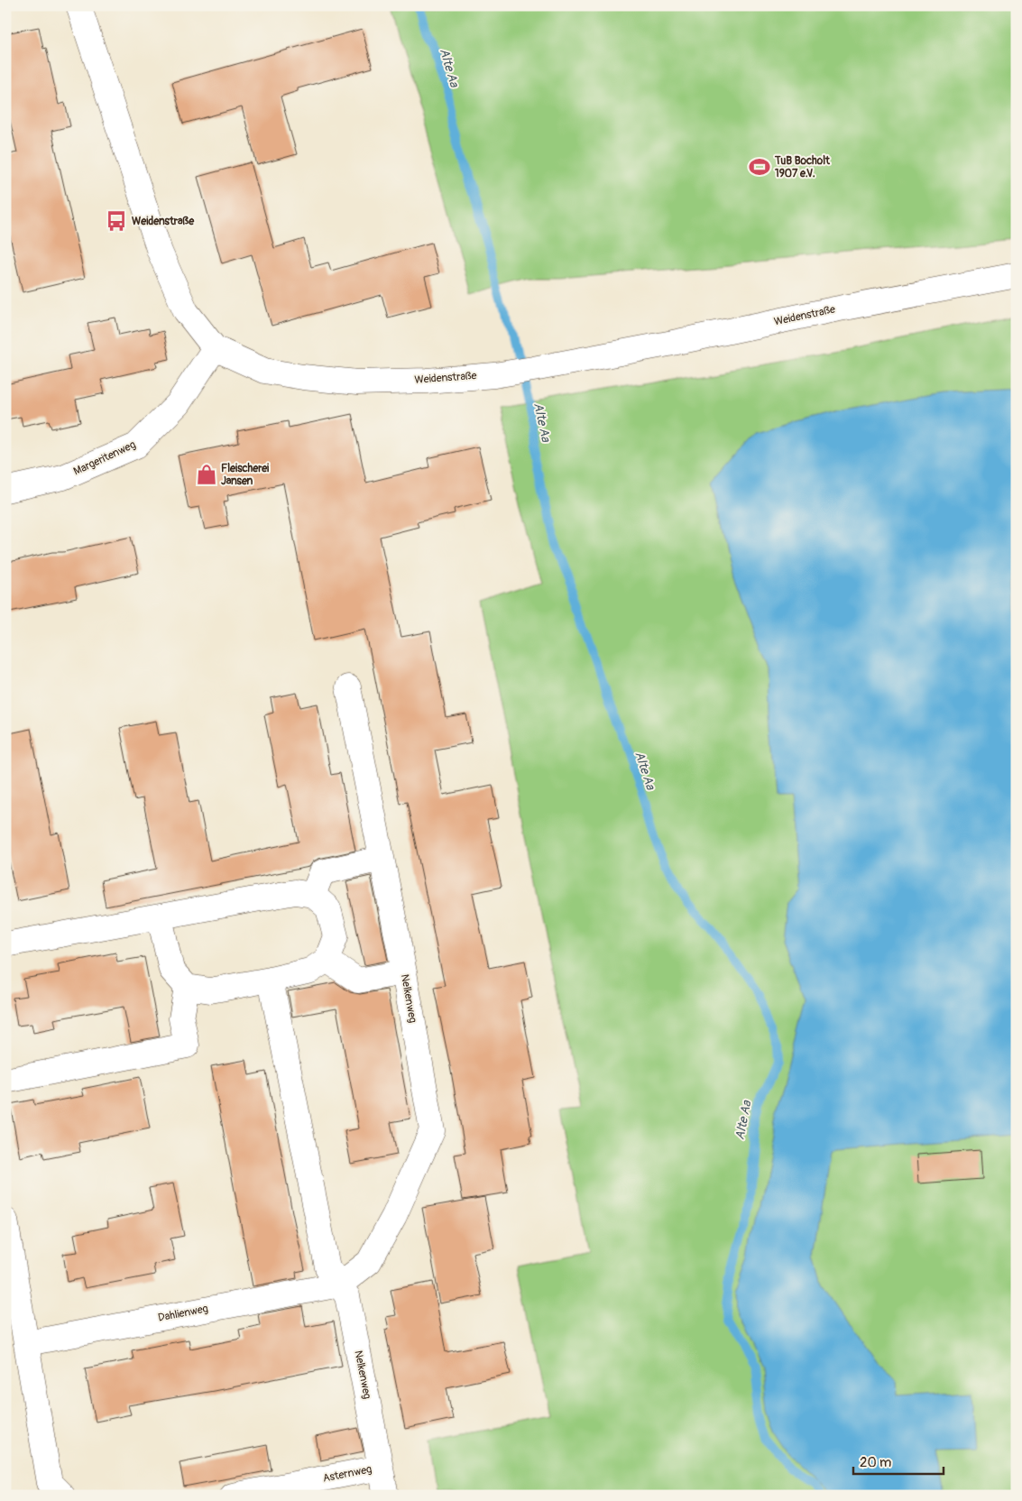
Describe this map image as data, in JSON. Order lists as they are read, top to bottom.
{
  "streets": {
    "street": [
      "Weidenstraße",
      "Margeritenweg",
      "Nelkenweg",
      "Dahlienweg",
      "Asternweg"
    ]
  },
  "crossings": [
    ["Weidenstraße", "Margeritenweg"],
    ["Nelkenweg", "Dahlienweg"],
    ["Nelkenweg", "Asternweg"]
  ],
  "water": ["Alte Aa"],
  "places": {
    "sports": ["TuB Bocholt 1907 e.V."],
    "bus stop": ["Weidenstraße"],
    "shop": ["Fleischerei Jansen"]
  },
  "scale_bar": "20 m"
}
